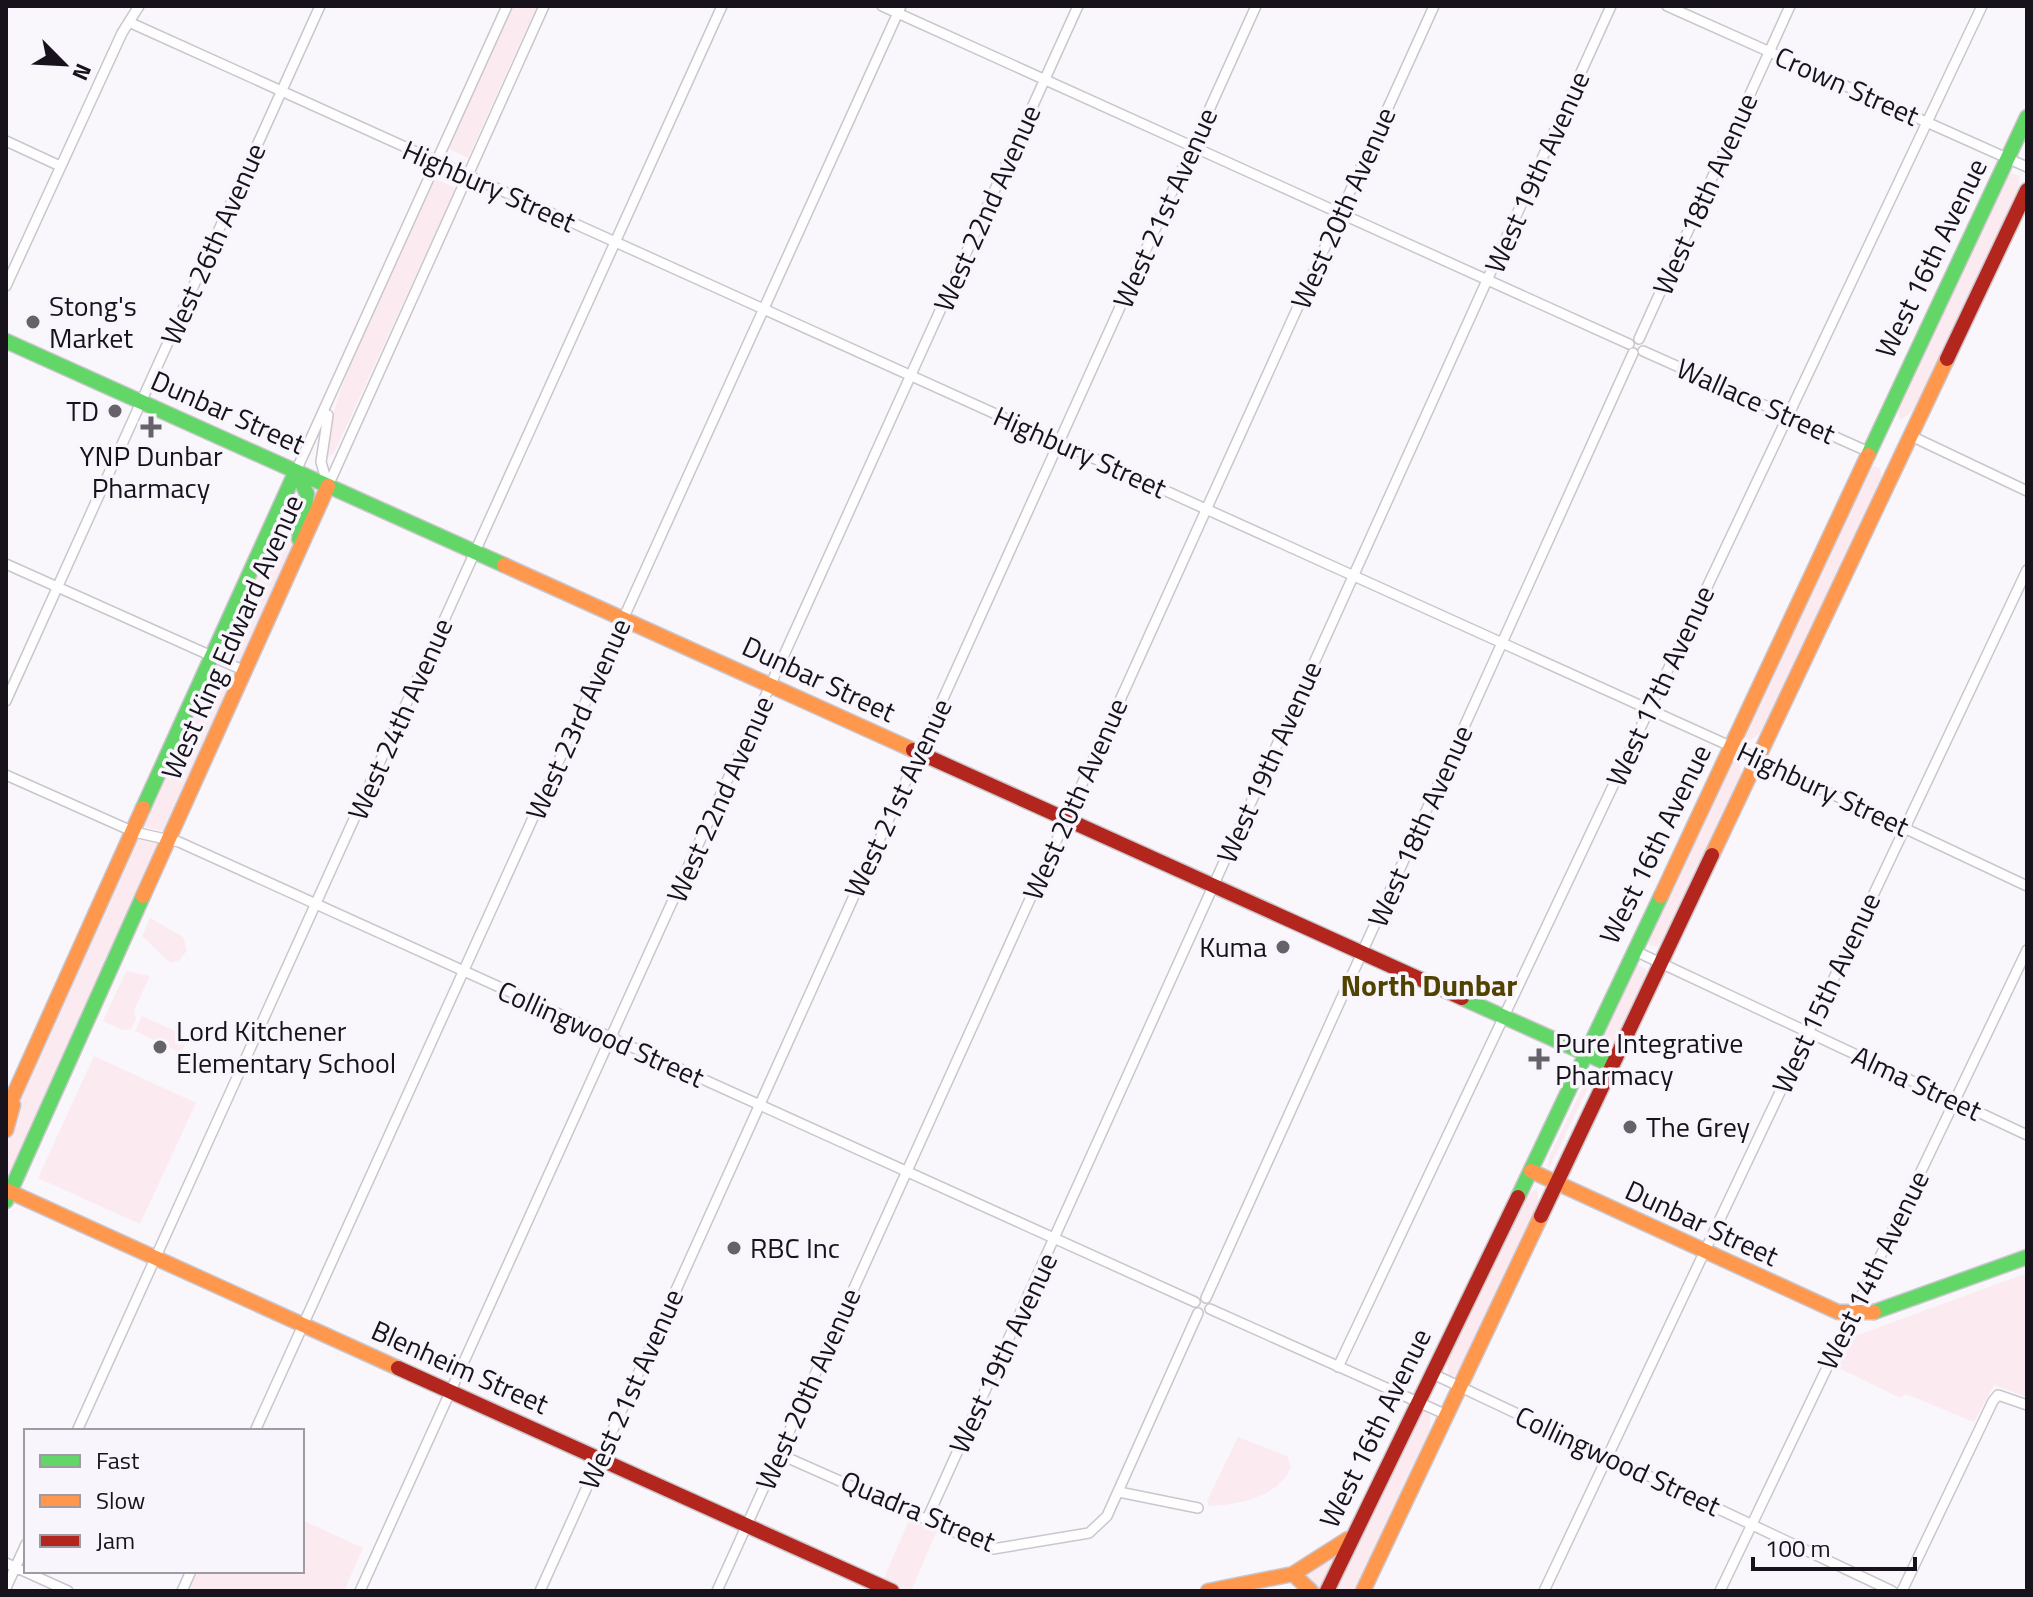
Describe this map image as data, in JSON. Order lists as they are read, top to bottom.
{
  "streets": {
    "main road": [
      "West 16th Avenue",
      "Dunbar Street",
      "West King Edward Avenue",
      "Blenheim Street"
    ],
    "street": [
      "Crown Street",
      "West 19th Avenue",
      "Highbury Street",
      "West 18th Avenue",
      "West 22nd Avenue",
      "West 21st Avenue",
      "West 20th Avenue",
      "West 26th Avenue",
      "Wallace Street",
      "West 17th Avenue",
      "West 24th Avenue",
      "West 23rd Avenue",
      "West 15th Avenue",
      "Collingwood Street",
      "Alma Street",
      "West 14th Avenue",
      "Quadra Street"
    ]
  },
  "crossings": [
    ["Crown Street", "West 18th Avenue"],
    ["Crown Street", "West 16th Avenue"],
    ["Crown Street", "West 17th Avenue"],
    ["West 19th Avenue", "Highbury Street"],
    ["West 19th Avenue", "Wallace Street"],
    ["West 19th Avenue", "Dunbar Street"],
    ["West 19th Avenue", "Collingwood Street"],
    ["West 19th Avenue", "Quadra Street"],
    ["Highbury Street", "West 18th Avenue"],
    ["Highbury Street", "West 22nd Avenue"],
    ["Highbury Street", "West 21st Avenue"],
    ["Highbury Street", "West 20th Avenue"],
    ["Highbury Street", "West 26th Avenue"],
    ["Highbury Street", "West 16th Avenue"],
    ["Highbury Street", "West King Edward Avenue"],
    ["Highbury Street", "West 17th Avenue"],
    ["Highbury Street", "West 24th Avenue"],
    ["Highbury Street", "West 23rd Avenue"],
    ["Highbury Street", "West 15th Avenue"],
    ["West 18th Avenue", "Wallace Street"],
    ["West 18th Avenue", "Dunbar Street"],
    ["West 22nd Avenue", "Wallace Street"],
    ["West 22nd Avenue", "Dunbar Street"],
    ["West 22nd Avenue", "Collingwood Street"],
    ["West 22nd Avenue", "Blenheim Street"],
    ["West 21st Avenue", "Wallace Street"],
    ["West 21st Avenue", "Dunbar Street"],
    ["West 21st Avenue", "Collingwood Street"],
    ["West 21st Avenue", "Blenheim Street"],
    ["West 20th Avenue", "Wallace Street"],
    ["West 20th Avenue", "Dunbar Street"],
    ["West 20th Avenue", "Collingwood Street"],
    ["West 20th Avenue", "Blenheim Street"],
    ["West 20th Avenue", "Quadra Street"],
    ["West 26th Avenue", "Dunbar Street"],
    ["West 16th Avenue", "Wallace Street"],
    ["West 16th Avenue", "Dunbar Street"],
    ["West 16th Avenue", "Collingwood Street"],
    ["West 16th Avenue", "Alma Street"],
    ["Wallace Street", "West 17th Avenue"],
    ["Wallace Street", "West 23rd Avenue"],
    ["Dunbar Street", "West King Edward Avenue"],
    ["Dunbar Street", "West 17th Avenue"],
    ["Dunbar Street", "West 24th Avenue"],
    ["Dunbar Street", "West 23rd Avenue"],
    ["Dunbar Street", "West 15th Avenue"],
    ["Dunbar Street", "West 14th Avenue"],
    ["West King Edward Avenue", "Collingwood Street"],
    ["West King Edward Avenue", "Blenheim Street"],
    ["West 24th Avenue", "Collingwood Street"],
    ["West 24th Avenue", "Blenheim Street"],
    ["West 23rd Avenue", "Collingwood Street"],
    ["West 23rd Avenue", "Blenheim Street"],
    ["West 15th Avenue", "Collingwood Street"],
    ["West 15th Avenue", "Alma Street"],
    ["Collingwood Street", "West 14th Avenue"],
    ["Alma Street", "West 14th Avenue"]
  ],
  "districts": ["North Dunbar"],
  "places": {
    "other": [
      "Stong's Market",
      "TD",
      "Kuma",
      "Lord Kitchener Elementary School",
      "The Grey",
      "RBC Inc"
    ],
    "health": ["YNP Dunbar Pharmacy", "Pure Integrative Pharmacy"]
  },
  "legend": ["Fast", "Slow", "Jam"],
  "scale_bar": "100 m",
  "north": "bottom right"
}
